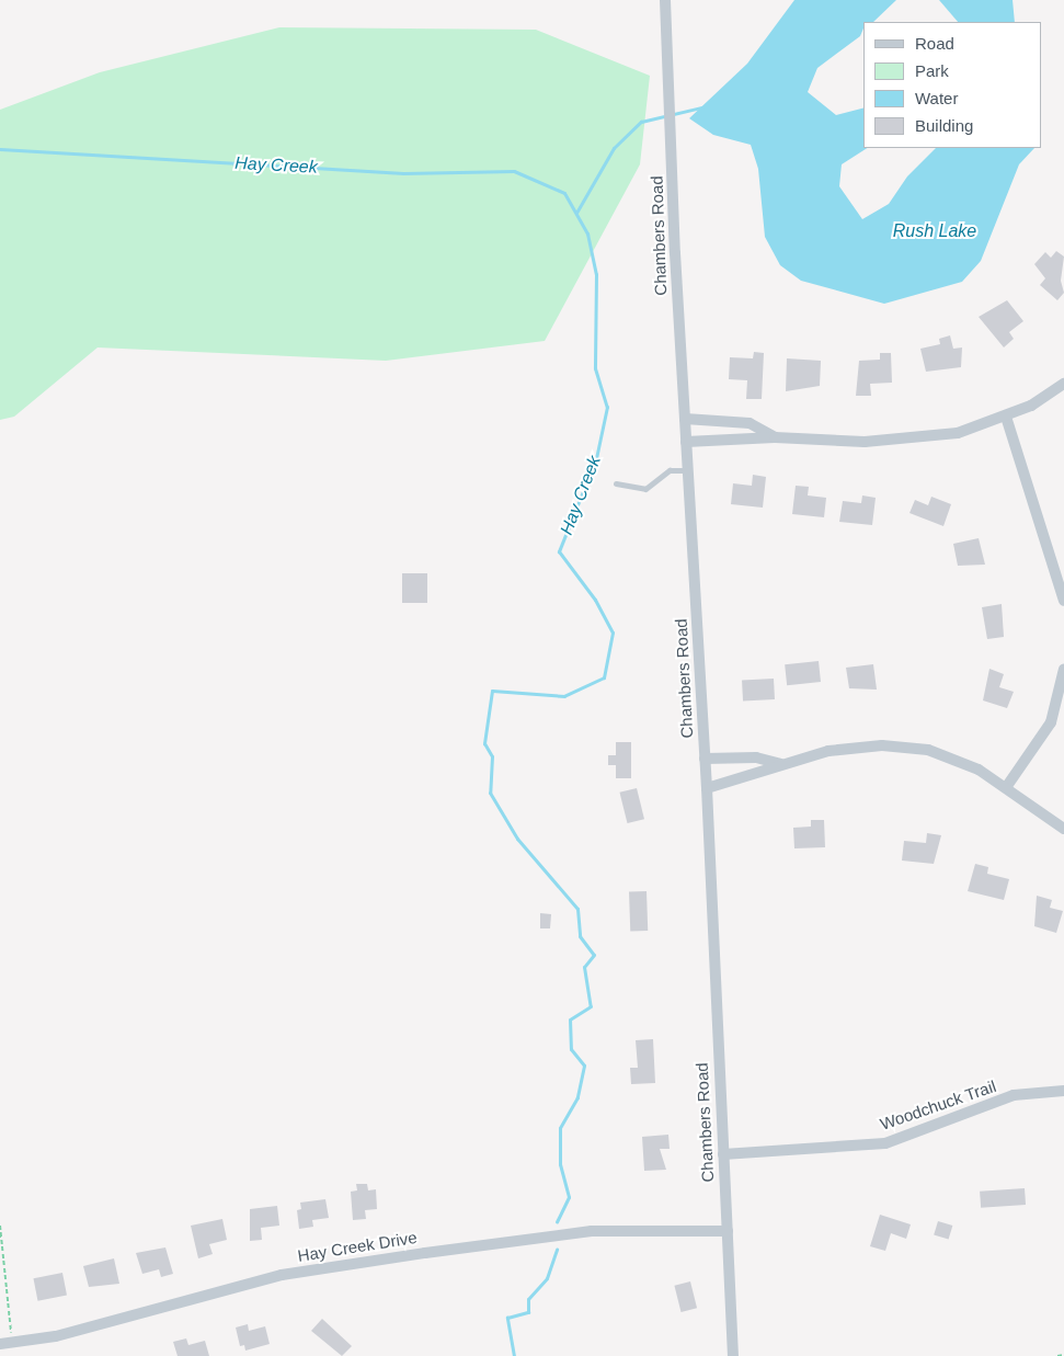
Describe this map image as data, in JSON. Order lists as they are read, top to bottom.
{
  "streets": {
    "street": ["Chambers Road", "Woodchuck Trail", "Hay Creek Drive"]
  },
  "crossings": [
    ["Chambers Road", "Woodchuck Trail"],
    ["Chambers Road", "Hay Creek Drive"]
  ],
  "water": ["Hay Creek", "Rush Lake"],
  "legend": [
    "Road",
    "Park",
    "Water",
    "Building"
  ]
}
